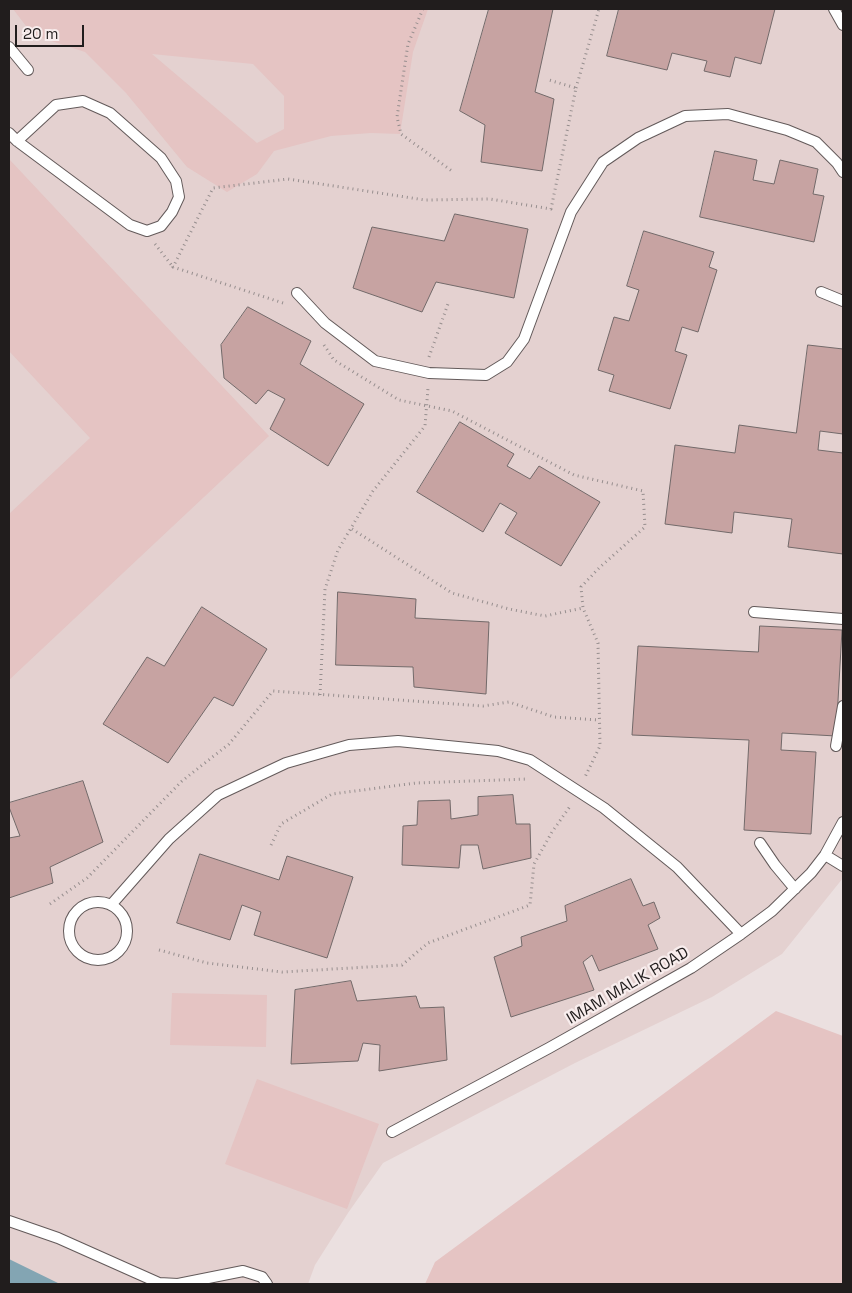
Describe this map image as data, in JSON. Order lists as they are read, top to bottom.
{
  "streets": {
    "lane": ["IMAM MALIK ROAD"]
  },
  "scale_bar": "20 m"
}
